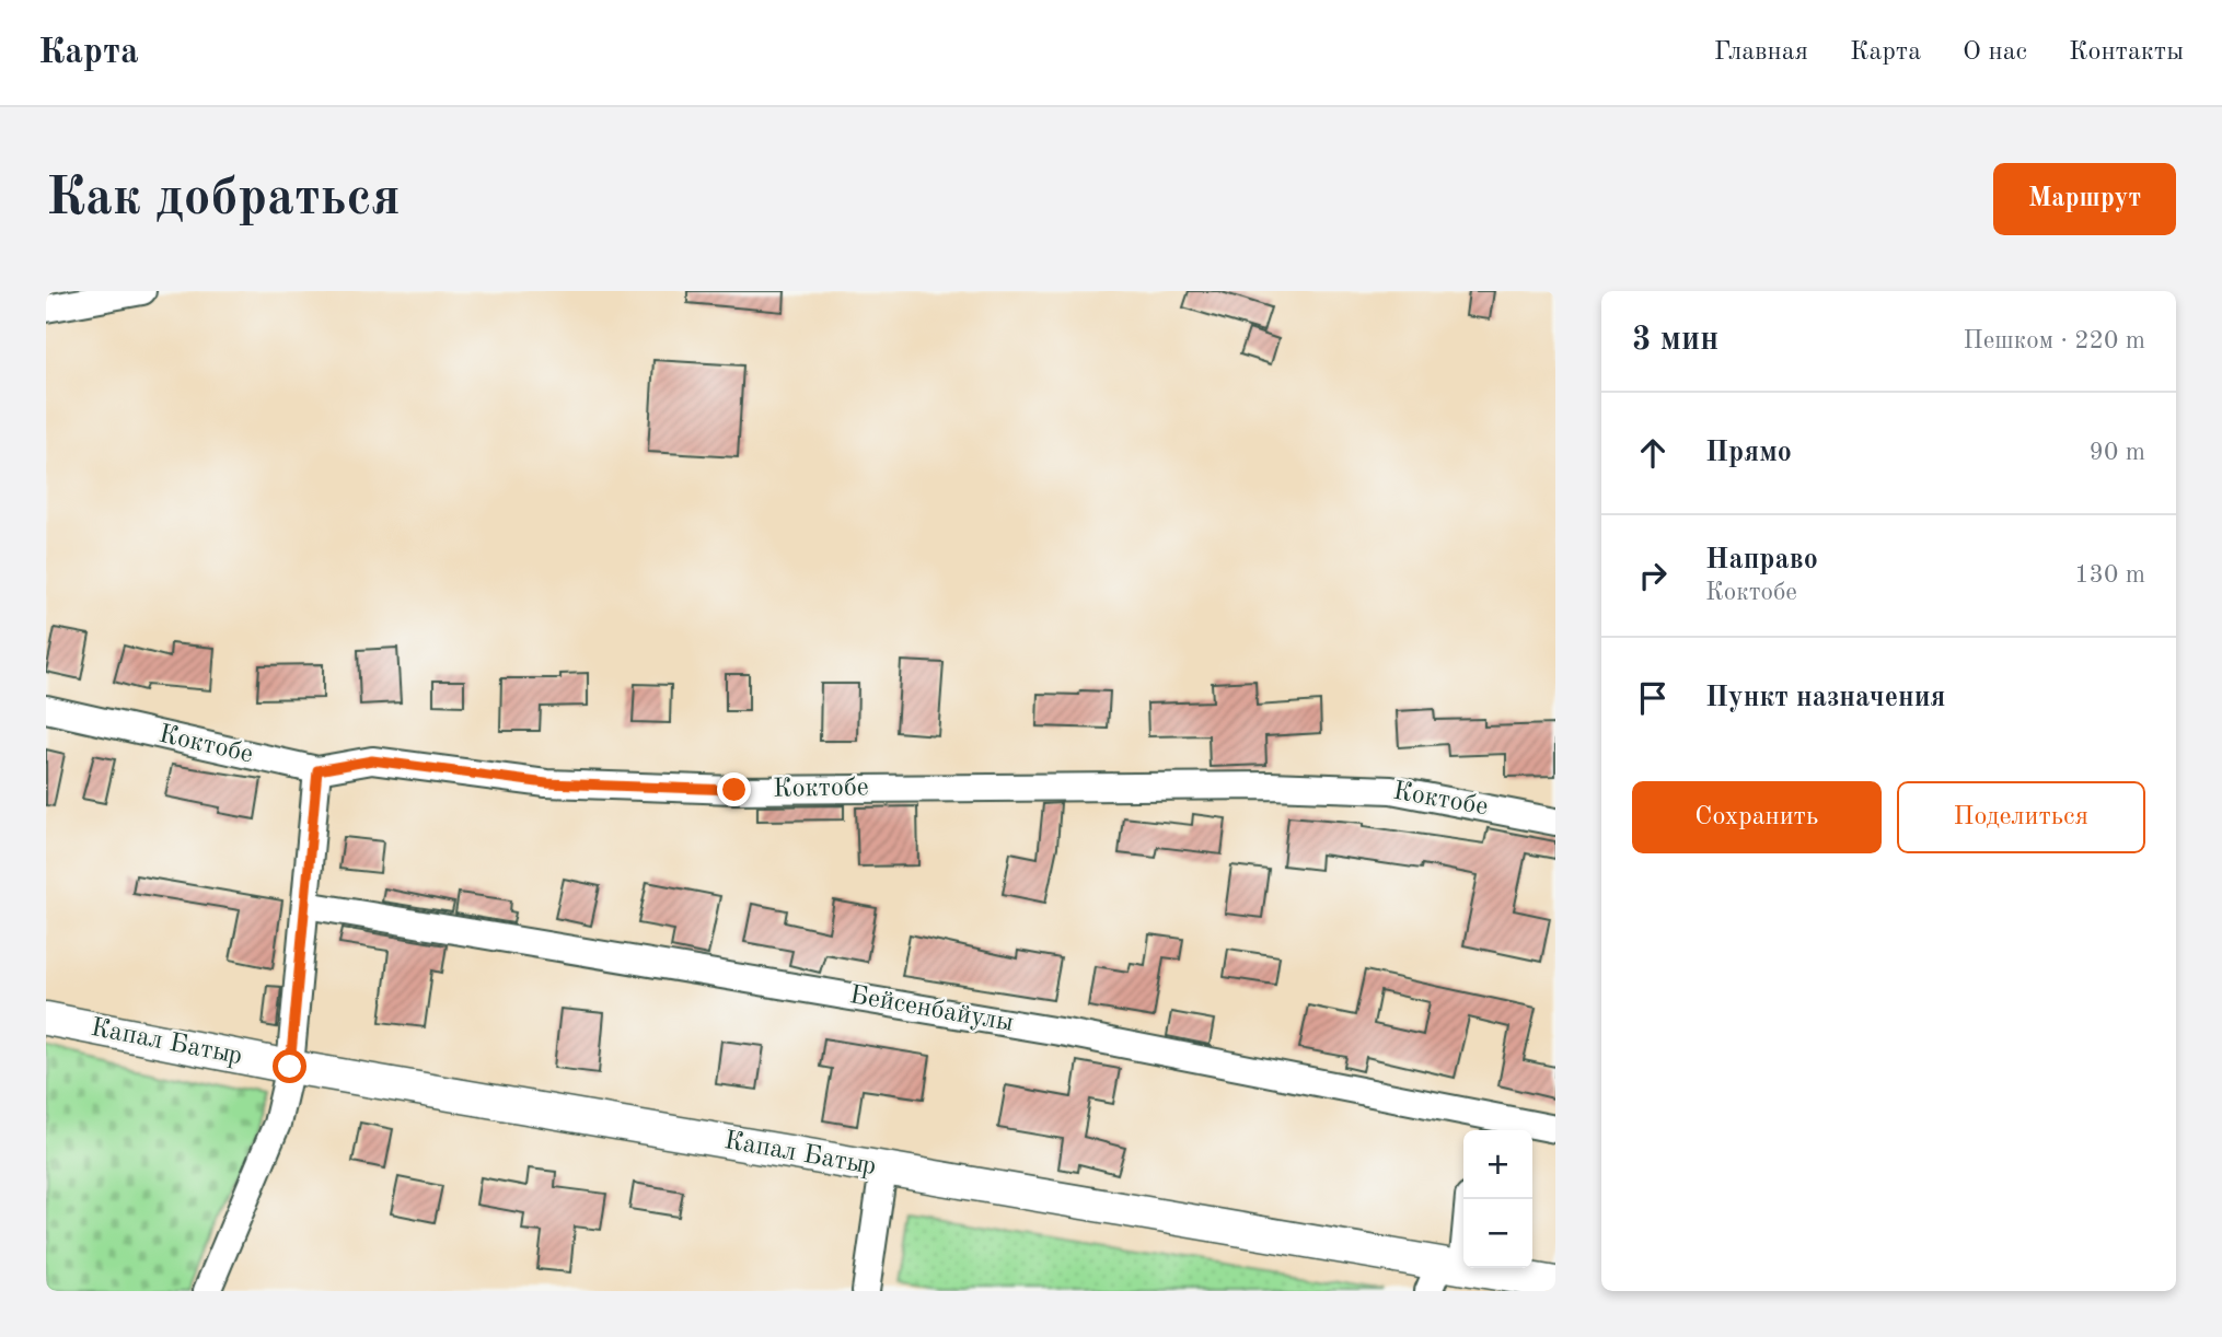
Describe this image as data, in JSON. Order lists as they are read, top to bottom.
{
  "streets": {
    "main road": ["Капал Батыр"],
    "street": ["Коктобе", "Бейсенбайулы"]
  },
  "page": {
    "header": "Карта",
    "nav": [
      "Главная",
      "Карта",
      "О нас",
      "Контакты"
    ],
    "buttons": [
      "Маршрут",
      ["Сохранить", "Поделиться"]
    ],
    "title": "Как добраться",
    "heading": ["3 мин", "Пешком · 220 m"],
    "list": [
      ["Прямо", "90 m"],
      ["Направо", "Коктобе", "130 m"],
      "Пункт назначения"
    ],
    "map_buttons": ["+", "−"]
  }
}
